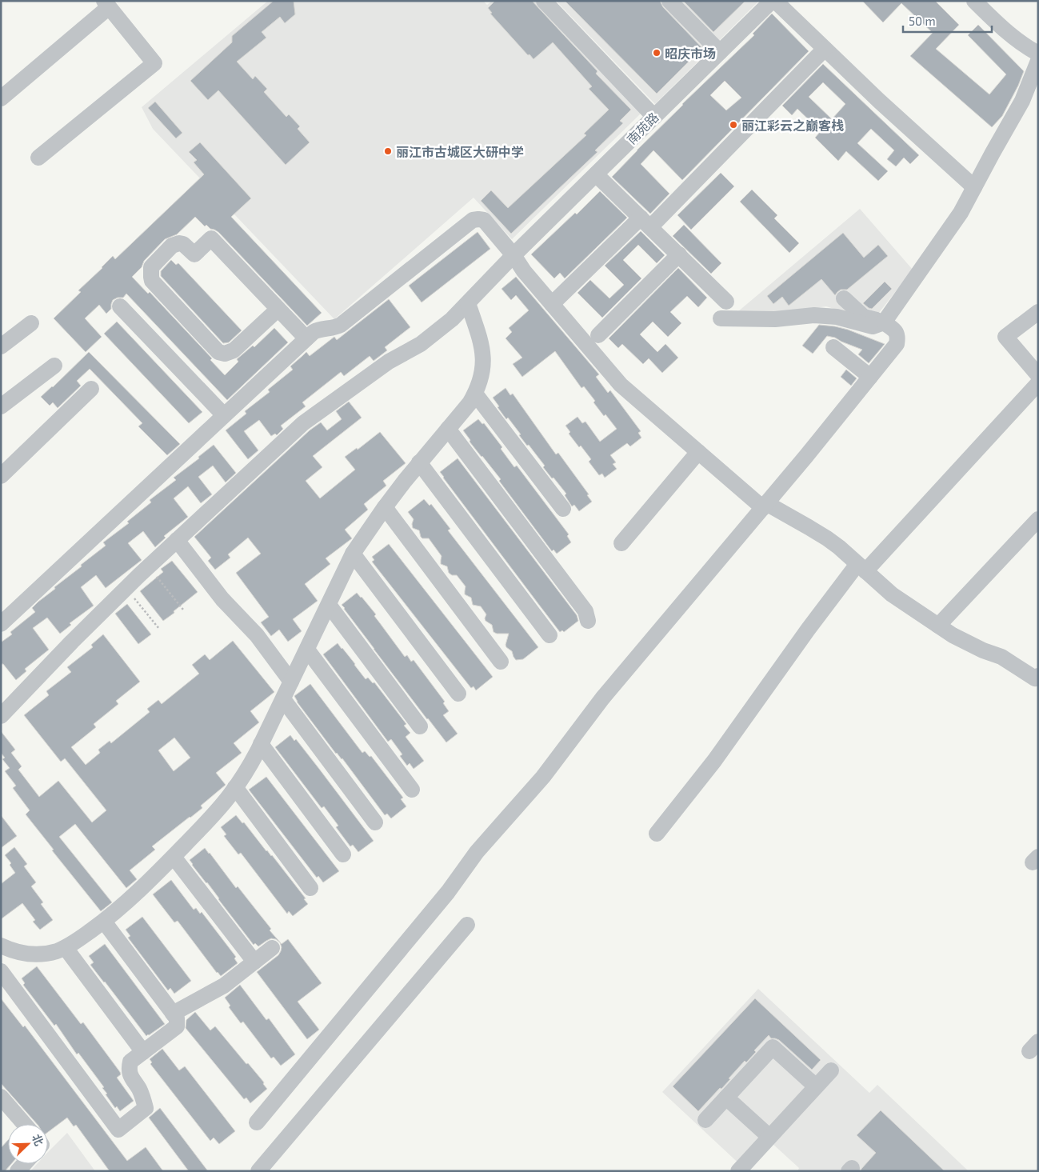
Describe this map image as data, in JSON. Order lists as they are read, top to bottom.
{
  "streets": {
    "street": ["南苑路"]
  },
  "places": ["昭庆市场", "丽江彩云之巅客栈", "丽江市古城区大研中学"],
  "scale_bar": "50 m",
  "north": "top right"
}
